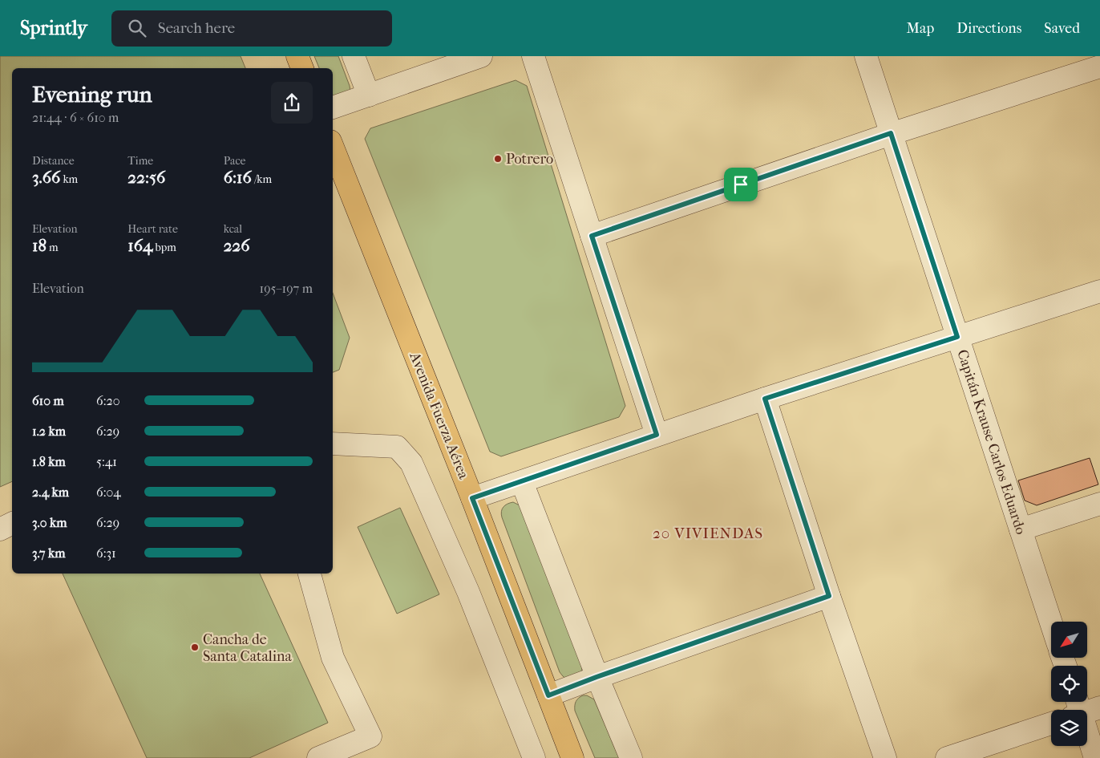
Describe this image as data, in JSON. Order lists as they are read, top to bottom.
{
  "streets": {
    "main road": ["Avenida Fuerza Aérea"],
    "street": ["Capitán Krause Carlos Eduardo"]
  },
  "districts": ["20 VIVIENDAS"],
  "places": ["Potrero", "Cancha de Santa Catalina"],
  "north": "bottom left",
  "page": {
    "header": "Sprintly",
    "search": "Search here",
    "nav": ["Map", "Directions", "Saved"],
    "heading": ["Evening run", "21:44 · 6 × 610 m"],
    "stats": [
      ["Distance", "3.66 km"],
      ["Time", "22:56"],
      ["Pace", "6:16 /km"],
      ["Elevation", "18 m"],
      ["Heart rate", "164 bpm"],
      ["kcal", "226"]
    ],
    "chart": ["Elevation", "195–197 m"],
    "list": [
      {
        "name": "610 m",
        "note": "6:20"
      },
      {
        "name": "1.2 km",
        "note": "6:29"
      },
      {
        "name": "1.8 km",
        "note": "5:41"
      },
      {
        "name": "2.4 km",
        "note": "6:04"
      },
      {
        "name": "3.0 km",
        "note": "6:29"
      },
      {
        "name": "3.7 km",
        "note": "6:31"
      }
    ]
  }
}
